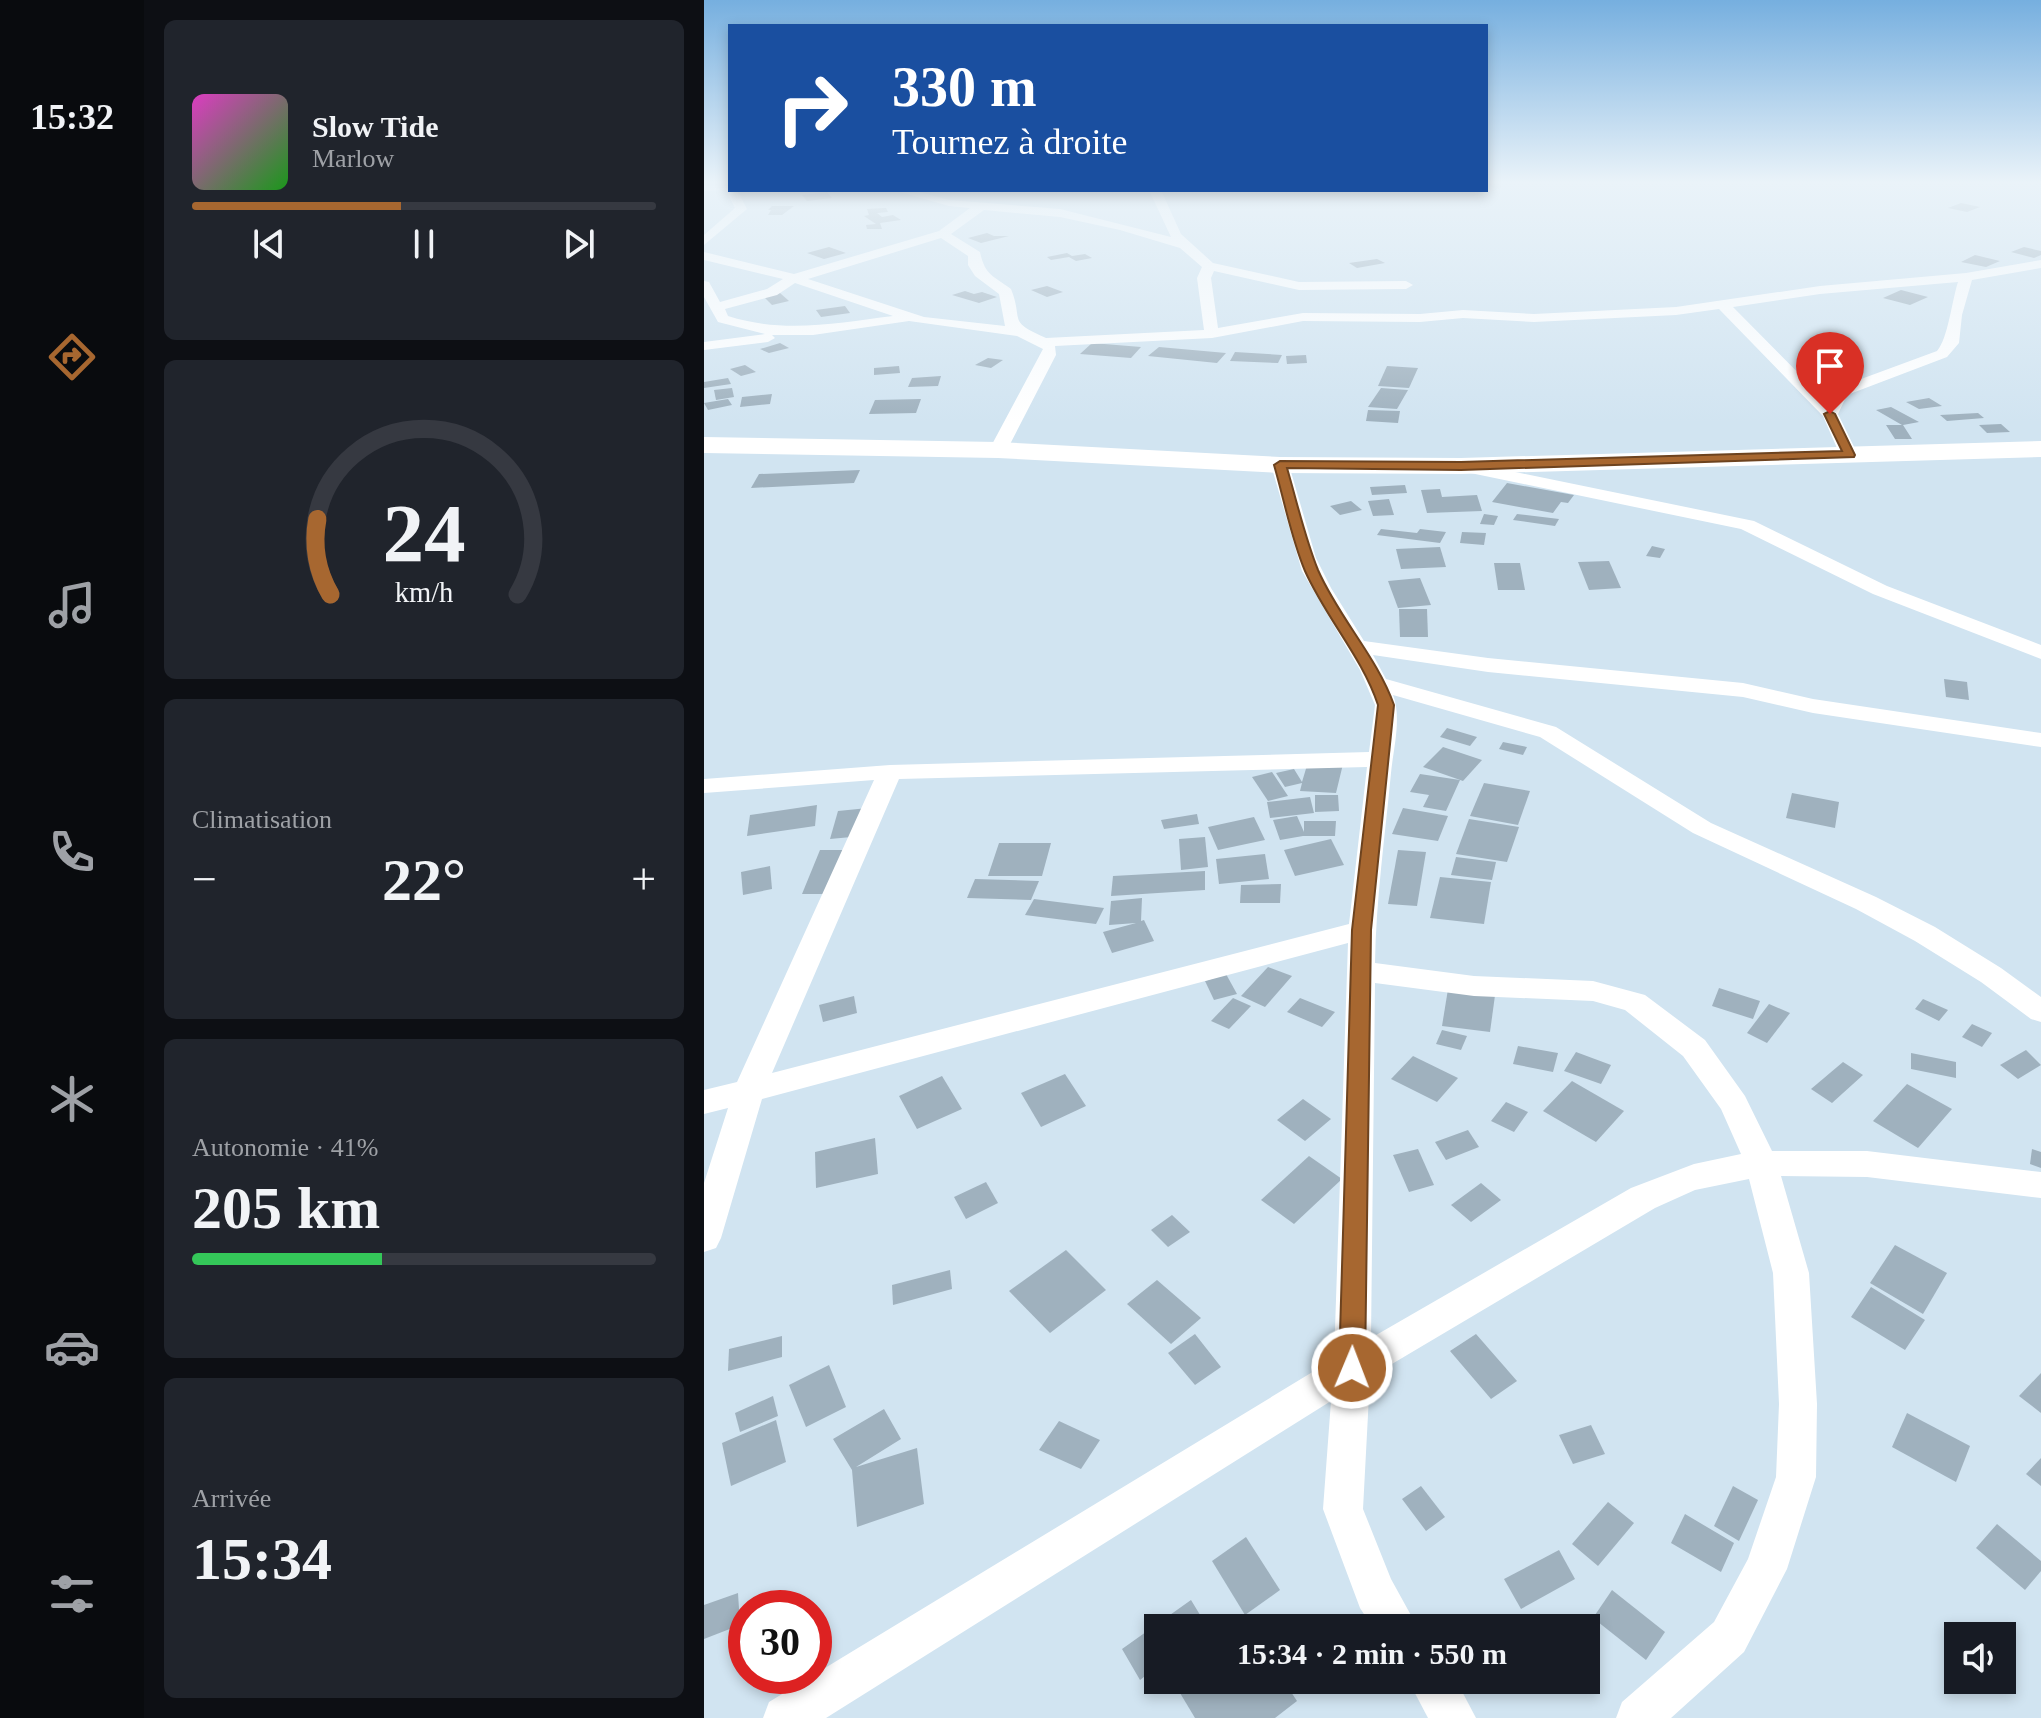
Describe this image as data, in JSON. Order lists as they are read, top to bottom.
{
  "page": {
    "tabs": "15:32",
    "turn": ["330 m", "Tournez à droite"],
    "song": ["Slow Tide", "Marlow"],
    "tile": [
      "Climatisation",
      ["Autonomie · 41%", "205 km"],
      ["Arrivée", "15:34"]
    ],
    "heat": ["−", "22°", "+"],
    "limit": "30",
    "trip": "15:34 · 2 min · 550 m",
    "gauge": ["24", "km/h"]
  }
}
